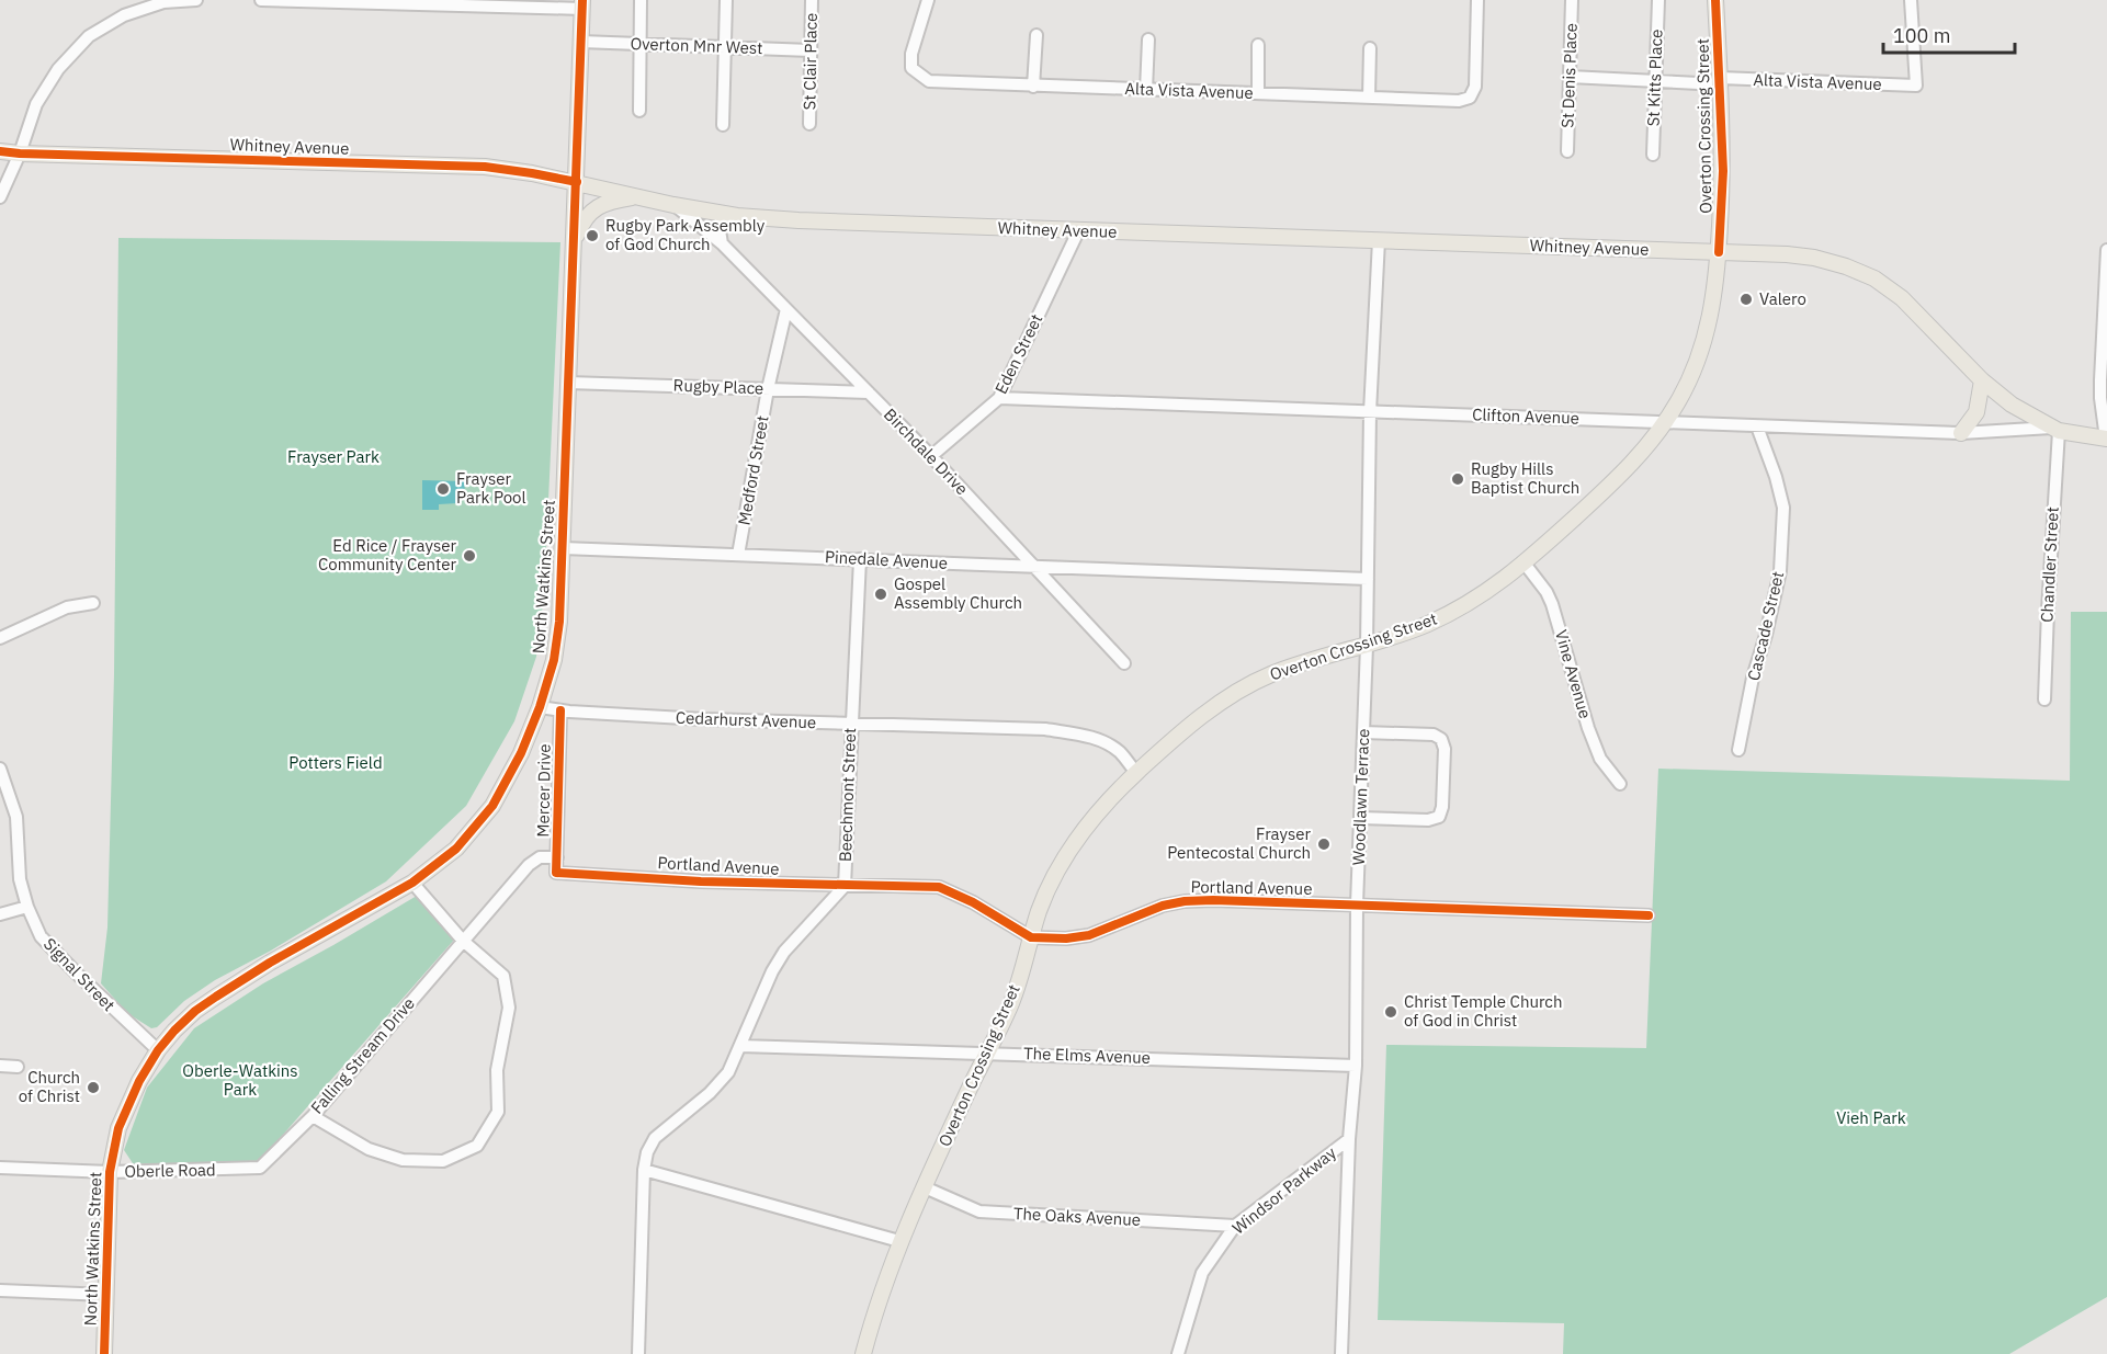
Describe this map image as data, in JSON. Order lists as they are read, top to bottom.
{
  "streets": {
    "main road": [
      "Overton Crossing Street",
      "Whitney Avenue",
      "Clifton Avenue",
      "North Watkins Street"
    ],
    "street": [
      "Overton Mnr West",
      "St Clair Place",
      "St Denis Place",
      "St Kitts Place",
      "Alta Vista Avenue",
      "Eden Street",
      "Rugby Place",
      "Birchdale Drive",
      "Medford Street",
      "Pinedale Avenue",
      "Chandler Street",
      "Cascade Street",
      "Vine Avenue",
      "Cedarhurst Avenue",
      "Mercer Drive",
      "Beechmont Street",
      "Woodlawn Terrace",
      "Portland Avenue",
      "Signal Street",
      "Falling Stream Drive",
      "The Elms Avenue",
      "Oberle Road",
      "Windsor Parkway",
      "The Oaks Avenue"
    ]
  },
  "crossings": [
    ["Overton Mnr West", "St Clair Place"],
    ["Overton Mnr West", "North Watkins Street"],
    ["St Denis Place", "Alta Vista Avenue"],
    ["St Kitts Place", "Alta Vista Avenue"],
    ["Alta Vista Avenue", "Overton Crossing Street"],
    ["Overton Crossing Street", "Whitney Avenue"],
    ["Overton Crossing Street", "Clifton Avenue"],
    ["Overton Crossing Street", "Vine Avenue"],
    ["Overton Crossing Street", "Cedarhurst Avenue"],
    ["Overton Crossing Street", "Woodlawn Terrace"],
    ["Overton Crossing Street", "Portland Avenue"],
    ["Overton Crossing Street", "The Elms Avenue"],
    ["Overton Crossing Street", "The Oaks Avenue"],
    ["Whitney Avenue", "Eden Street"],
    ["Whitney Avenue", "Clifton Avenue"],
    ["Whitney Avenue", "Birchdale Drive"],
    ["Whitney Avenue", "Chandler Street"],
    ["Whitney Avenue", "North Watkins Street"],
    ["Whitney Avenue", "Woodlawn Terrace"],
    ["Eden Street", "Clifton Avenue"],
    ["Eden Street", "Birchdale Drive"],
    ["Rugby Place", "Birchdale Drive"],
    ["Rugby Place", "Medford Street"],
    ["Rugby Place", "North Watkins Street"],
    ["Clifton Avenue", "Chandler Street"],
    ["Clifton Avenue", "Cascade Street"],
    ["Clifton Avenue", "Woodlawn Terrace"],
    ["Birchdale Drive", "Medford Street"],
    ["Birchdale Drive", "Pinedale Avenue"],
    ["Medford Street", "Pinedale Avenue"],
    ["Pinedale Avenue", "North Watkins Street"],
    ["Pinedale Avenue", "Beechmont Street"],
    ["Pinedale Avenue", "Woodlawn Terrace"],
    ["North Watkins Street", "Cedarhurst Avenue"],
    ["North Watkins Street", "Signal Street"],
    ["North Watkins Street", "Oberle Road"],
    ["Cedarhurst Avenue", "Mercer Drive"],
    ["Cedarhurst Avenue", "Beechmont Street"],
    ["Mercer Drive", "Portland Avenue"],
    ["Mercer Drive", "Falling Stream Drive"],
    ["Beechmont Street", "Portland Avenue"],
    ["Beechmont Street", "The Elms Avenue"],
    ["Woodlawn Terrace", "Portland Avenue"],
    ["Woodlawn Terrace", "The Elms Avenue"],
    ["Woodlawn Terrace", "Windsor Parkway"],
    ["Falling Stream Drive", "Oberle Road"],
    ["Windsor Parkway", "The Oaks Avenue"]
  ],
  "parks": [
    "Frayser Park",
    "Potters Field",
    "Oberle-Watkins Park",
    "Vieh Park"
  ],
  "places": [
    "Rugby Park Assembly of God Church",
    "Valero",
    "Rugby Hills Baptist Church",
    "Frayser Park Pool",
    "Ed Rice / Frayser Community Center",
    "Gospel Assembly Church",
    "Frayser Pentecostal Church",
    "Christ Temple Church of God in Christ",
    "Church of Christ"
  ],
  "scale_bar": "100 m"
}
